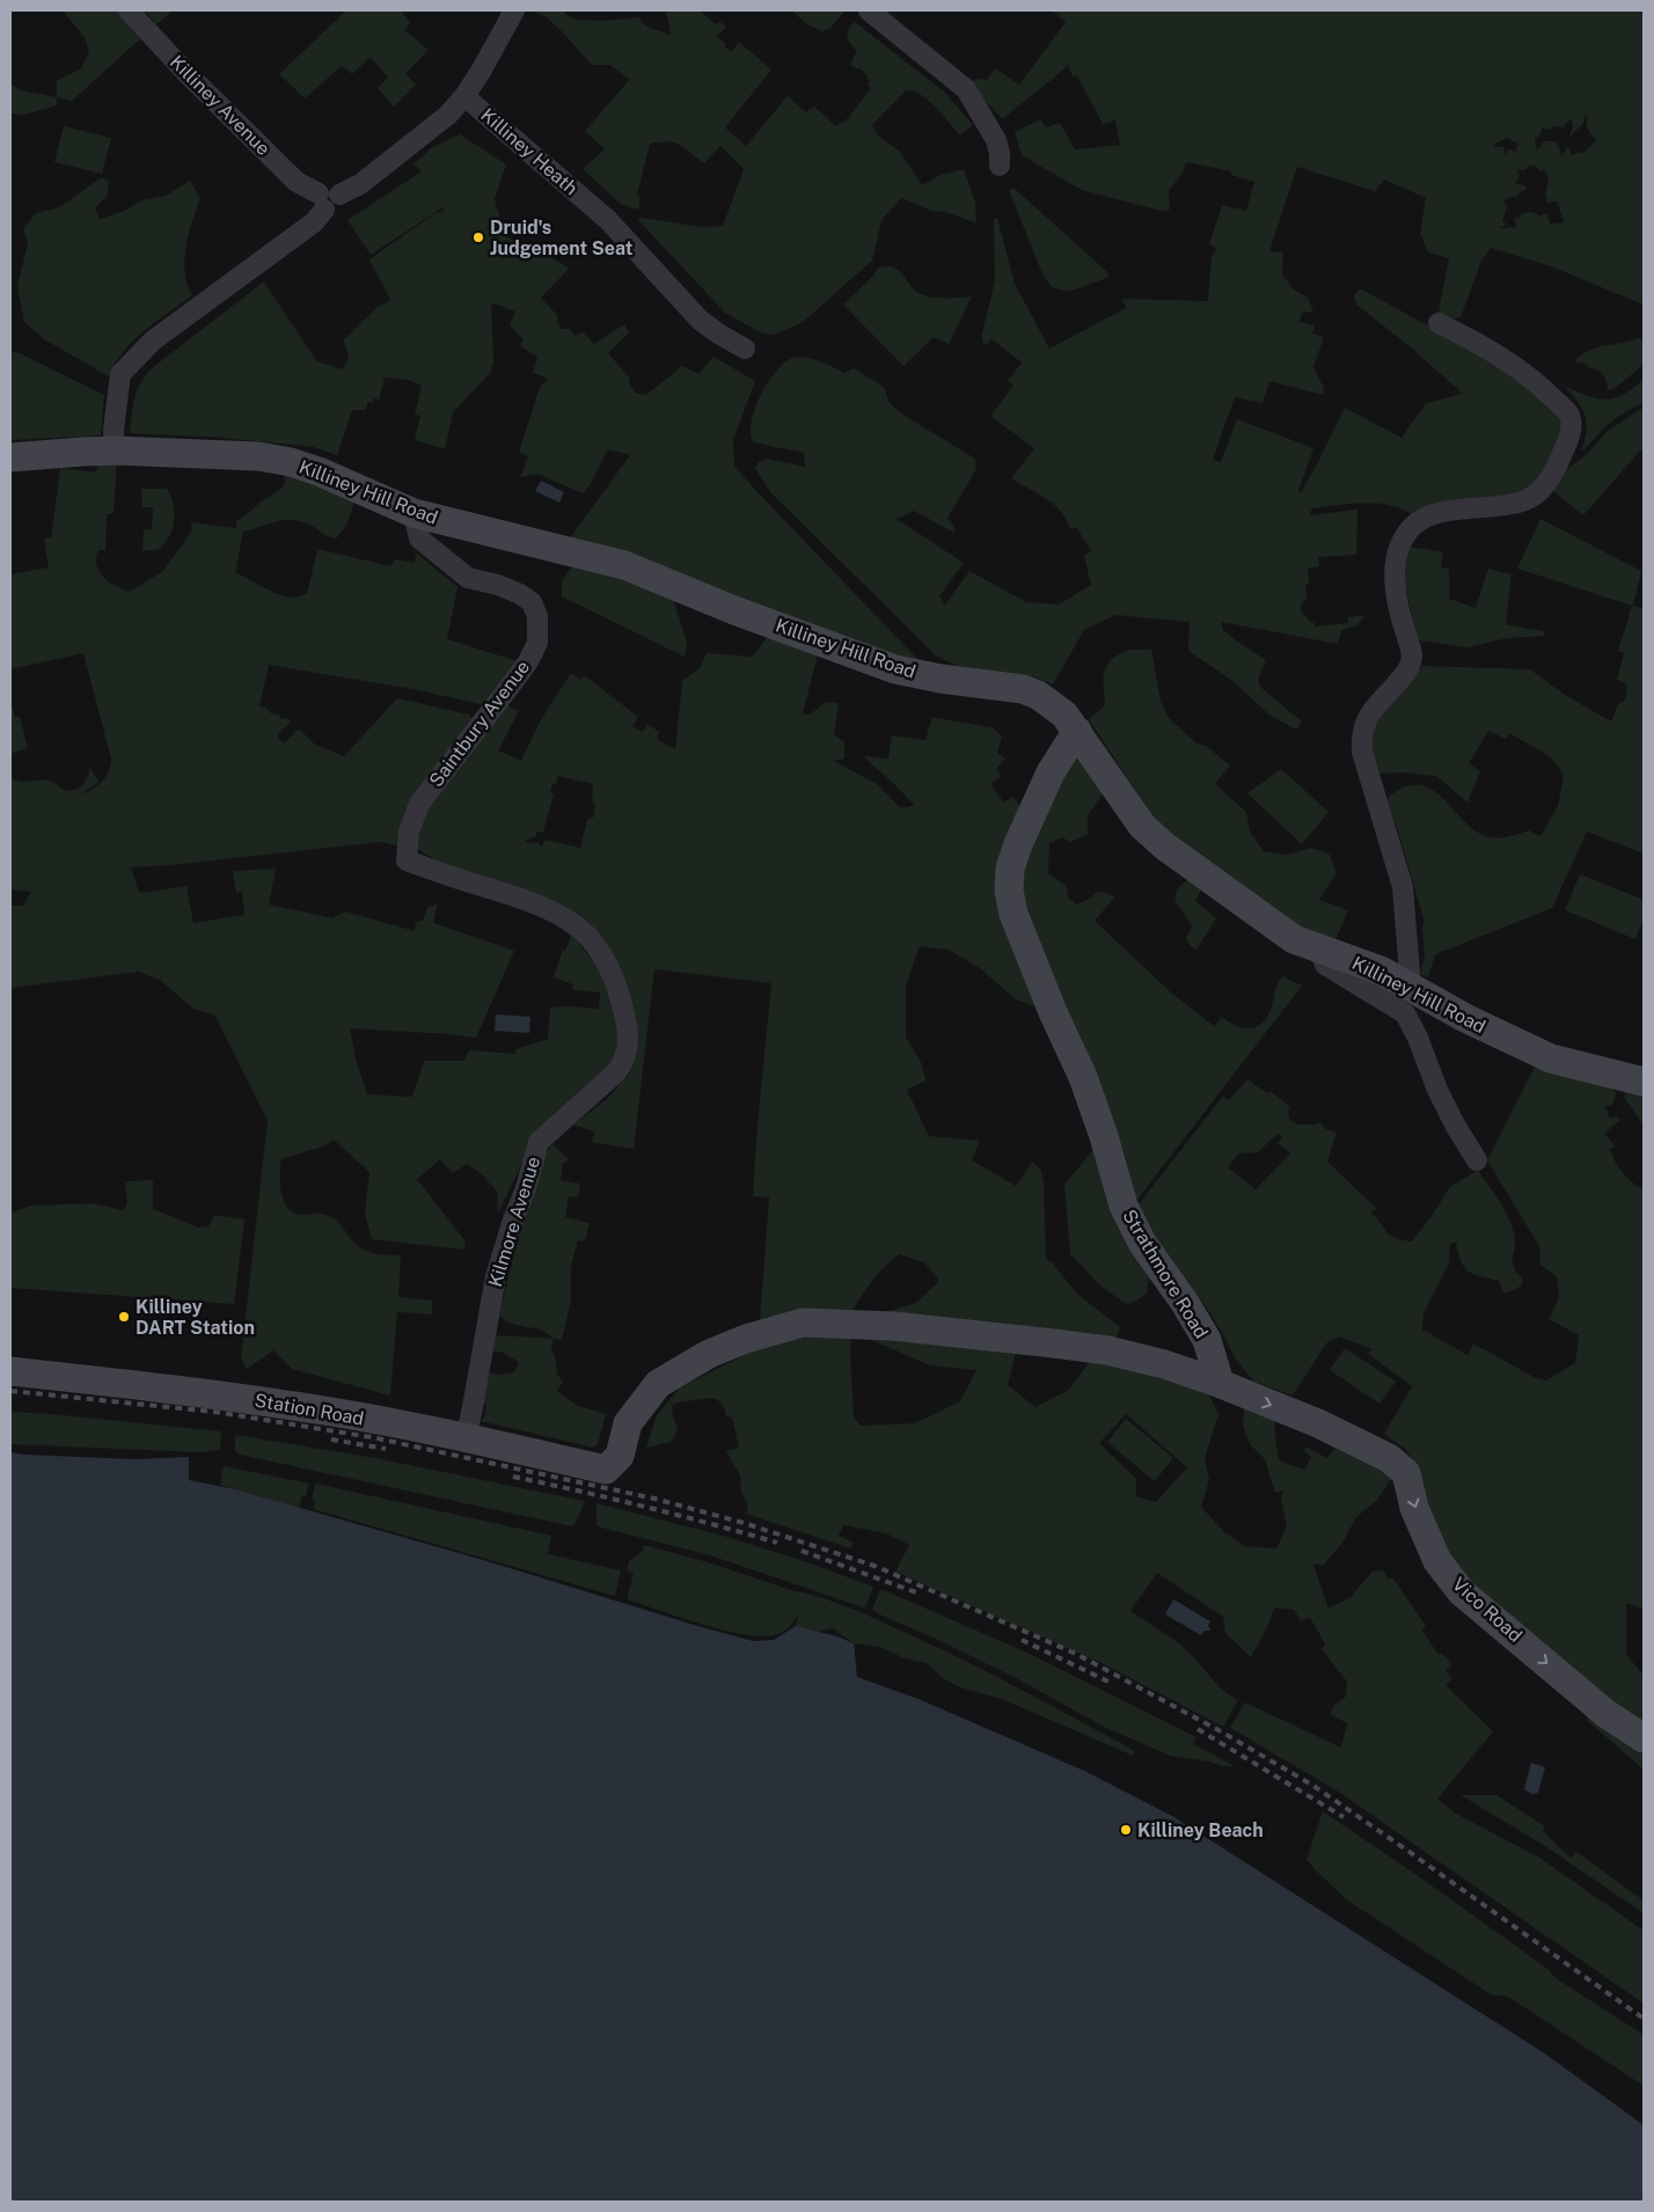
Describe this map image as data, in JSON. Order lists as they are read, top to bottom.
{
  "streets": {
    "main road": [
      "Killiney Hill Road",
      "Strathmore Road",
      "Station Road",
      "Vico Road"
    ],
    "street": [
      "Killiney Avenue",
      "Killiney Heath",
      "Saintbury Avenue",
      "Kilmore Avenue"
    ]
  },
  "crossings": [
    ["Killiney Avenue", "Killiney Heath"],
    ["Killiney Hill Road", "Saintbury Avenue"],
    ["Killiney Hill Road", "Strathmore Road"],
    ["Saintbury Avenue", "Kilmore Avenue"],
    ["Kilmore Avenue", "Station Road"],
    ["Strathmore Road", "Station Road"],
    ["Strathmore Road", "Vico Road"],
    ["Station Road", "Vico Road"]
  ],
  "one_way": ["Vico Road"],
  "places": ["Druid's Judgement Seat", "Killiney DART Station", "Killiney Beach"]
}
